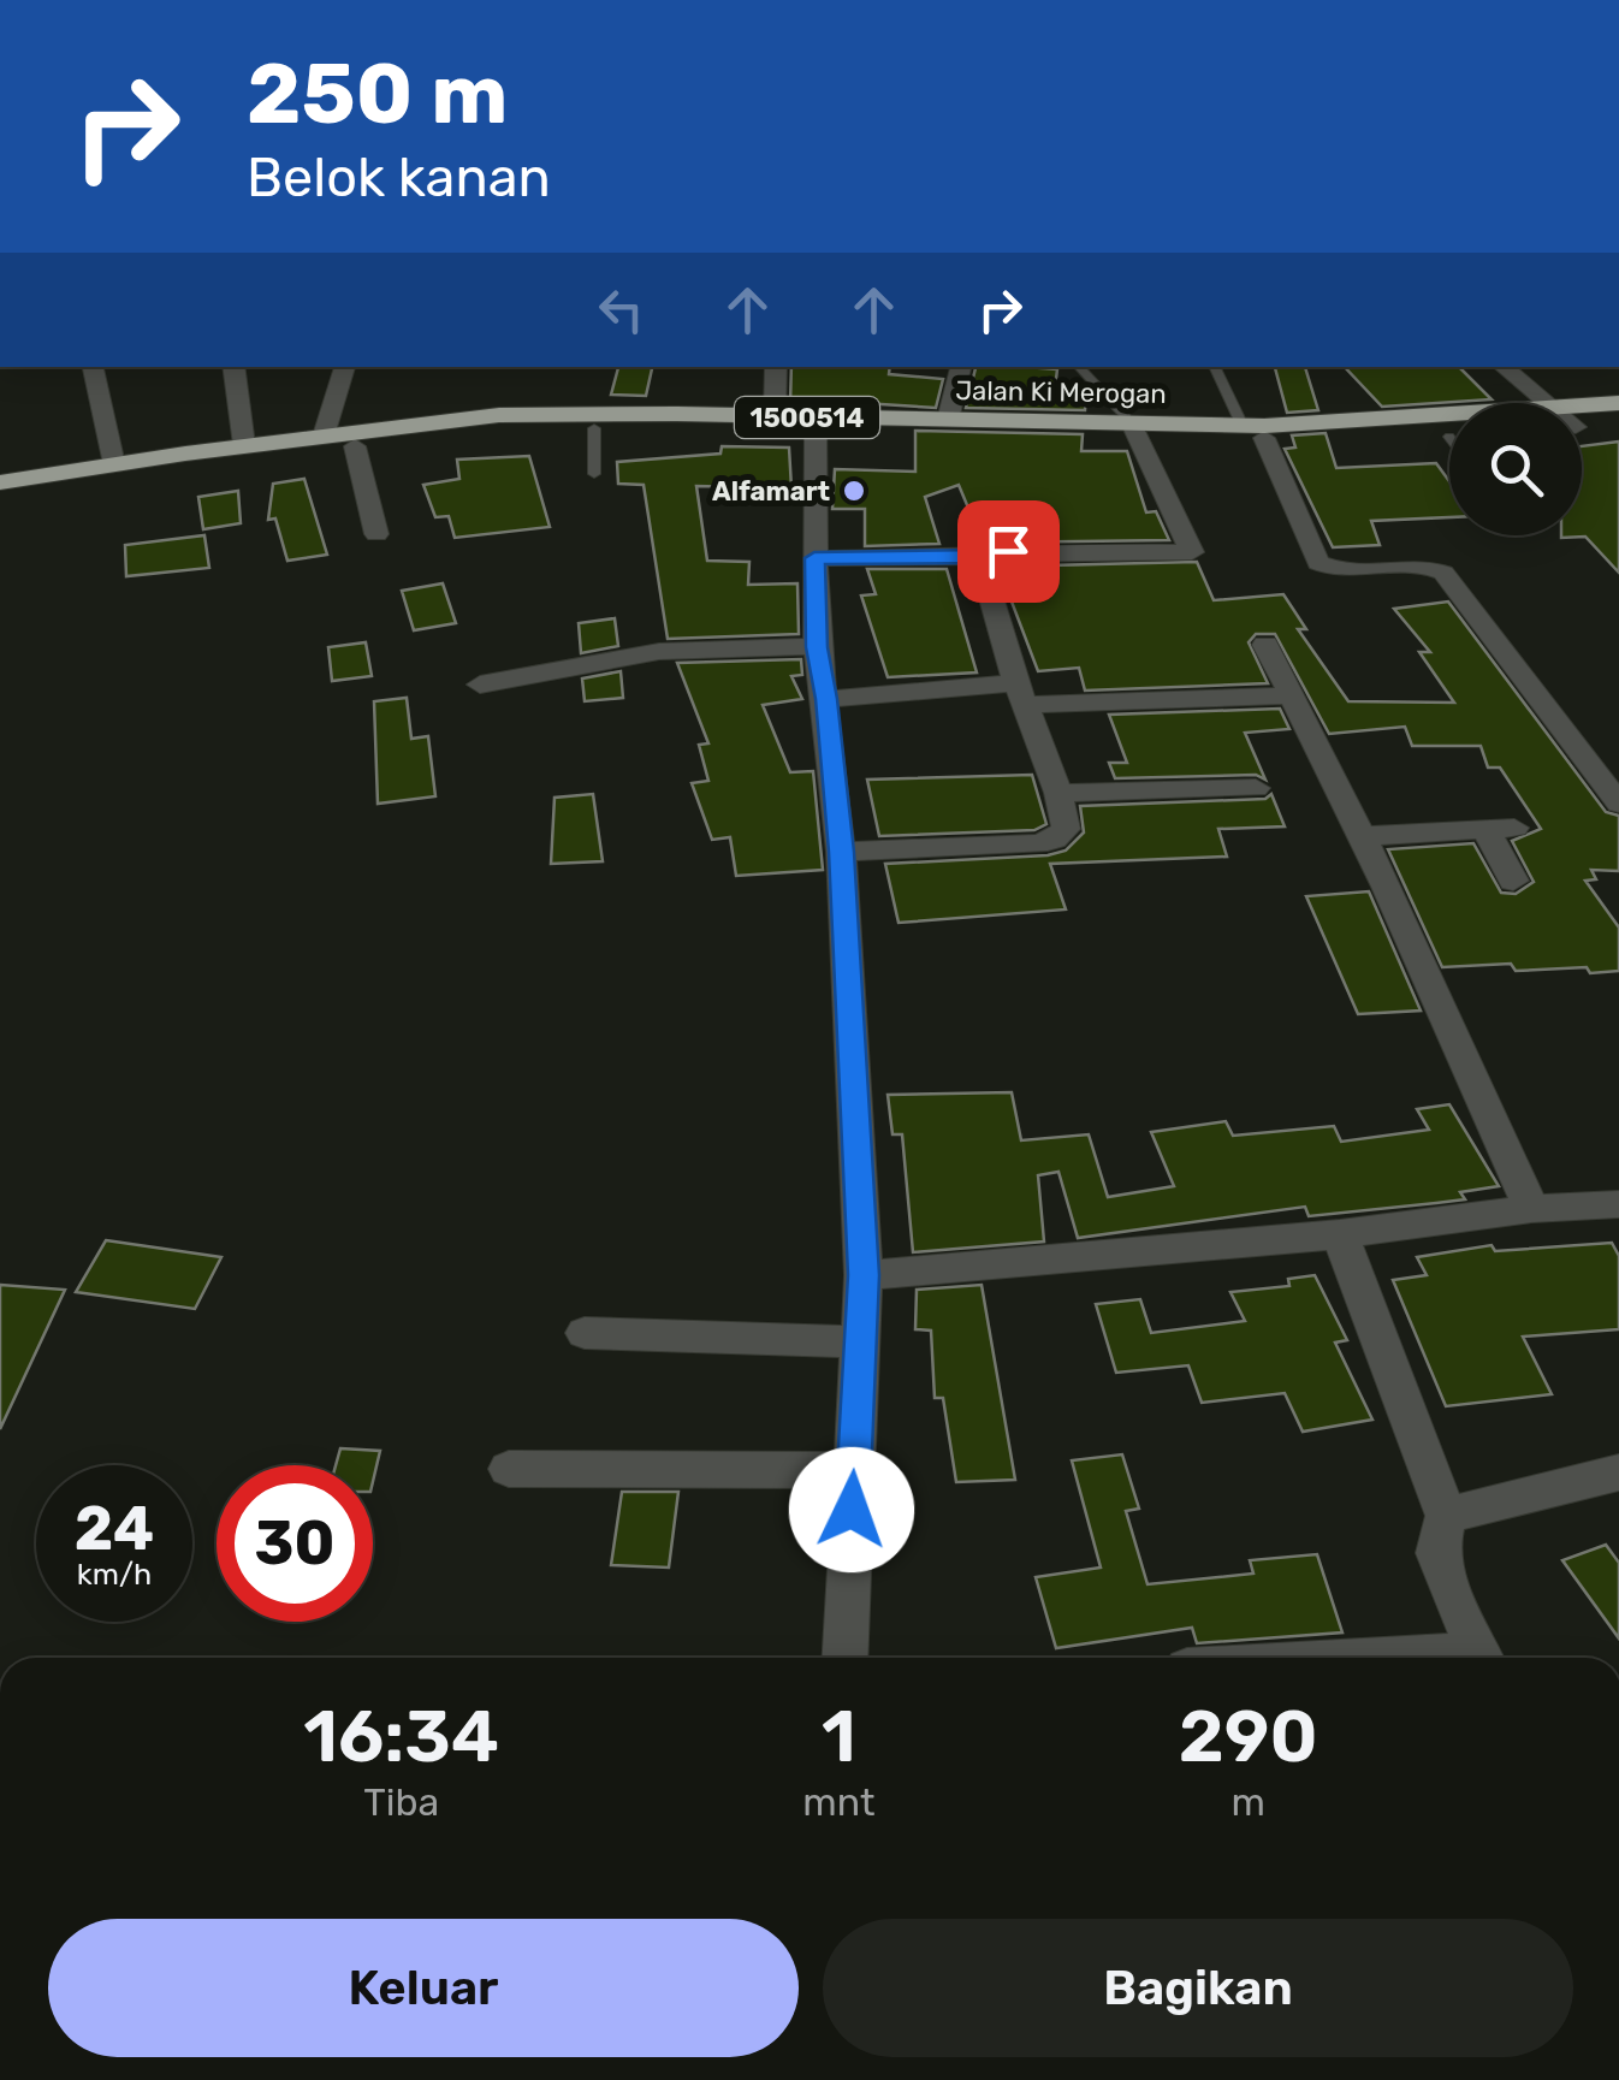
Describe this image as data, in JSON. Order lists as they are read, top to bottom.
{
  "streets": {
    "highway": ["Jalan Ki Merogan", "1500514"]
  },
  "places": ["Alfamart"],
  "page": {
    "turn": ["250 m", "Belok kanan"],
    "speed": "24 km/h",
    "limit": "30",
    "eta": [
      "16:34",
      "Tiba",
      "1",
      "mnt",
      "290",
      "m"
    ],
    "buttons": ["Keluar", "Bagikan"]
  }
}
